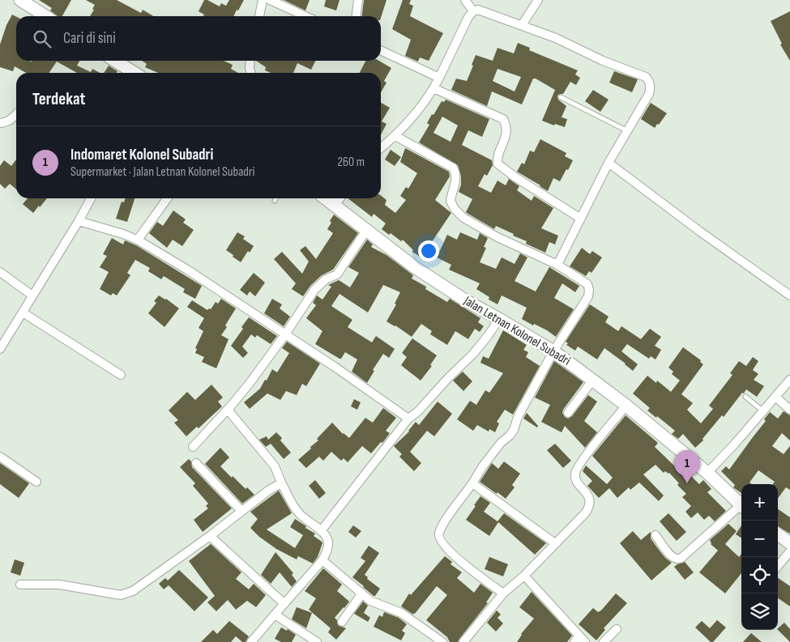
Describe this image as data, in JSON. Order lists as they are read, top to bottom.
{
  "streets": {
    "main road": ["Jalan Letnan Kolonel Subadri"]
  },
  "page": {
    "search": "Cari di sini",
    "heading": "Terdekat",
    "list": [
      {
        "mark": "1",
        "name": "Indomaret Kolonel Subadri",
        "note": "Supermarket · Jalan Letnan Kolonel Subadri",
        "value": "260 m"
      }
    ],
    "pins": "1",
    "map_buttons": ["+", "−"]
  }
}
